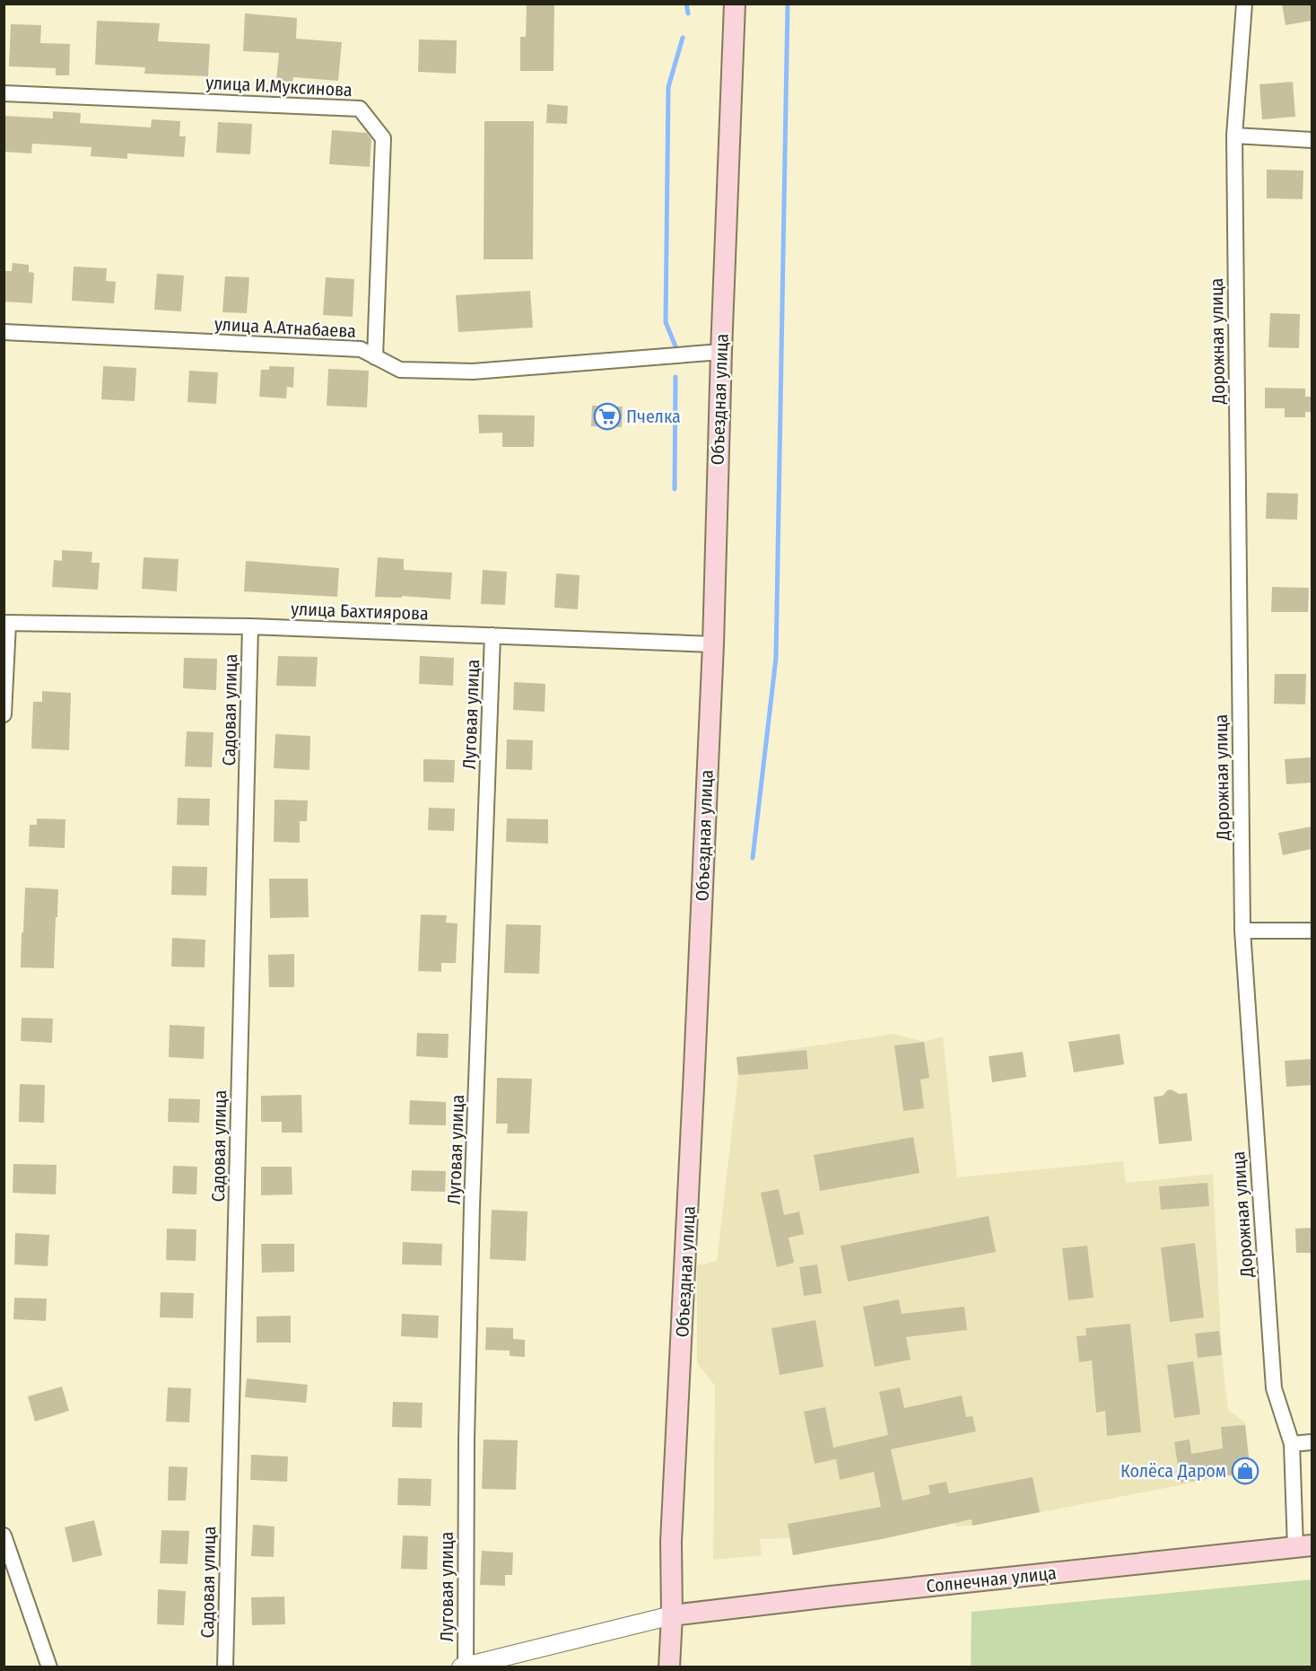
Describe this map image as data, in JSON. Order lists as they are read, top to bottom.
{
  "streets": {
    "main road": ["Объездная улица", "Солнечная улица"],
    "street": [
      "улица И.Муксинова",
      "улица А.Атнабаева",
      "Дорожная улица",
      "улица Бахтиярова",
      "Садовая улица",
      "Луговая улица"
    ]
  },
  "crossings": [
    ["улица И.Муксинова", "улица А.Атнабаева"],
    ["улица А.Атнабаева", "Объездная улица"],
    ["Дорожная улица", "Солнечная улица"],
    ["Объездная улица", "улица Бахтиярова"],
    ["Объездная улица", "Солнечная улица"],
    ["улица Бахтиярова", "Садовая улица"],
    ["улица Бахтиярова", "Луговая улица"]
  ],
  "places": {
    "supermarket": ["Пчелка"],
    "shop": ["Колёса Даром"]
  }
}
